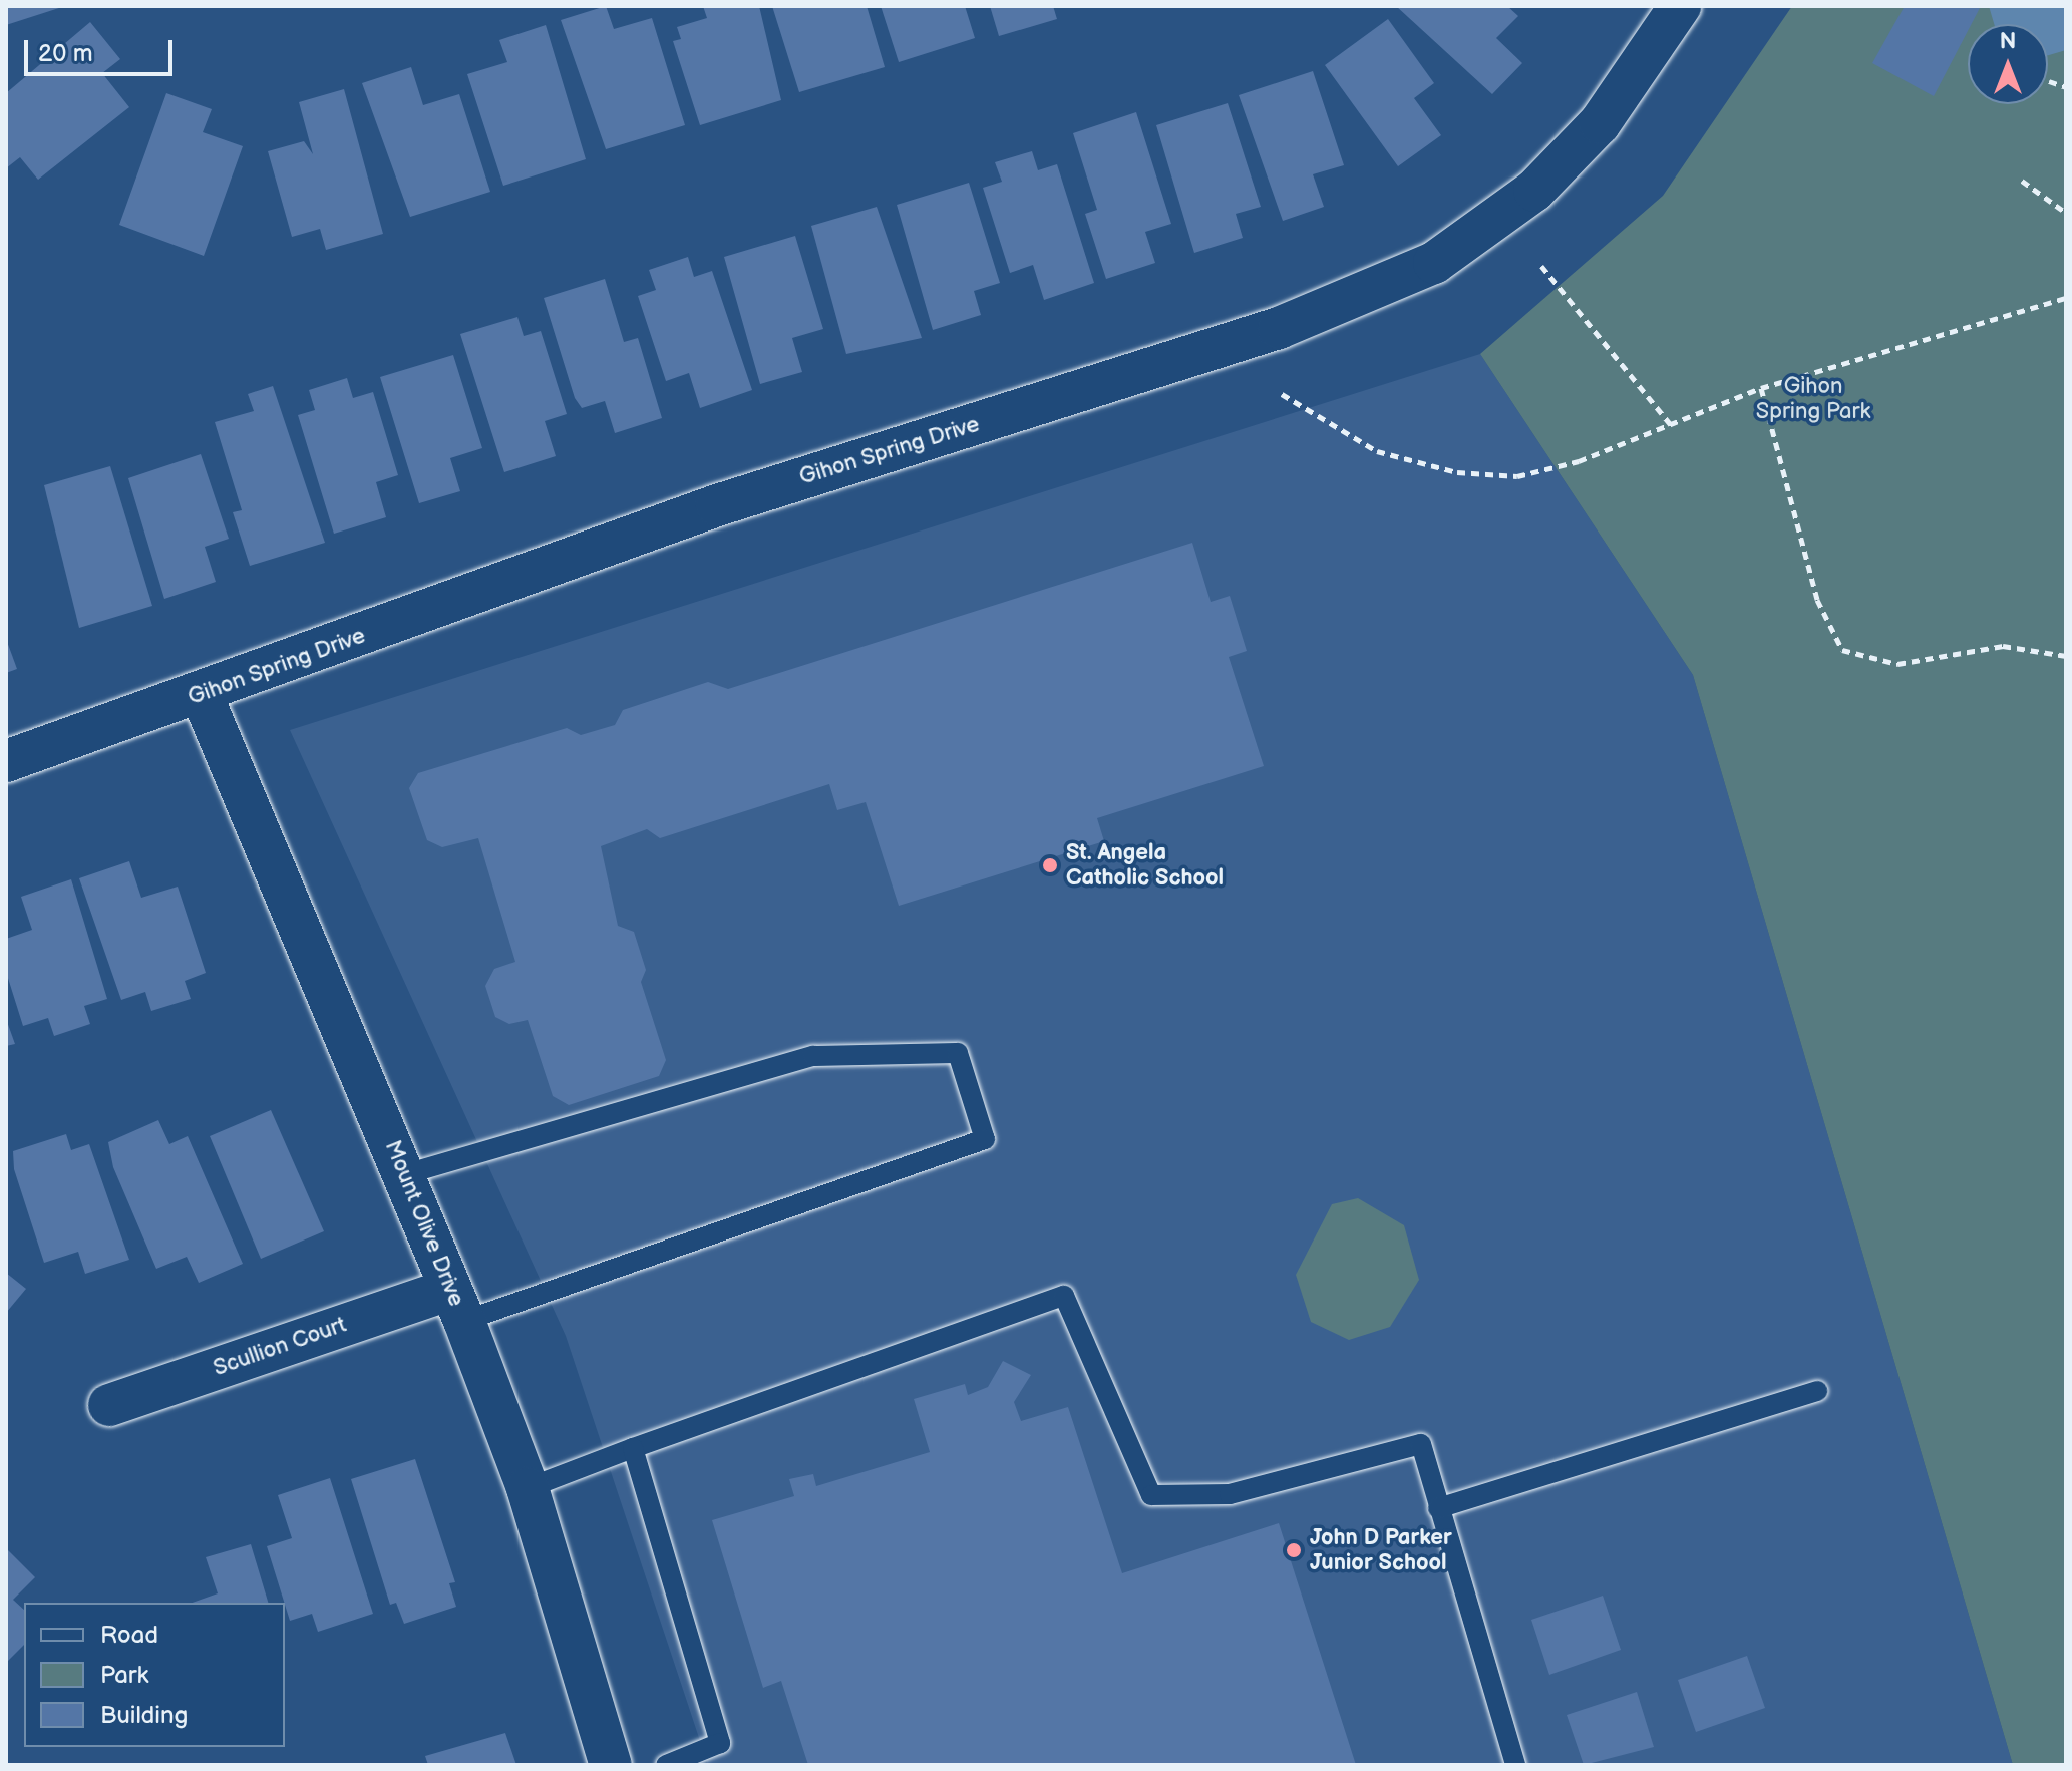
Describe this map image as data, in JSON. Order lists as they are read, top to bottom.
{
  "streets": {
    "street": ["Gihon Spring Drive", "Mount Olive Drive", "Scullion Court"]
  },
  "crossings": [
    ["Gihon Spring Drive", "Mount Olive Drive"],
    ["Mount Olive Drive", "Scullion Court"]
  ],
  "parks": ["Gihon Spring Park"],
  "places": ["St. Angela Catholic School", "John D Parker Junior School"],
  "legend": ["Road", "Park", "Building"],
  "scale_bar": "20 m",
  "north": "top"
}
